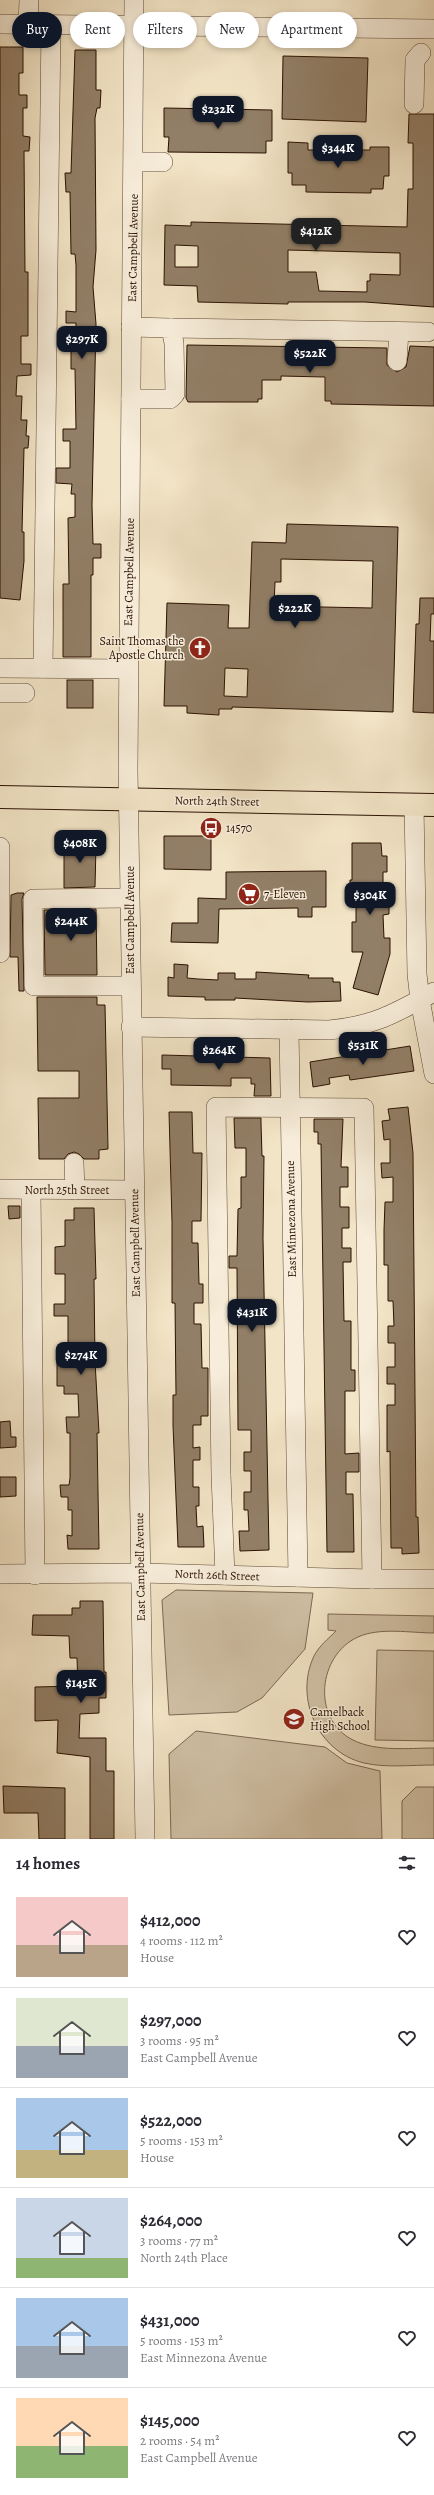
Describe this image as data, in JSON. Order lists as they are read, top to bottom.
{
  "streets": {
    "main road": ["North 24th Street"],
    "street": [
      "East Campbell Avenue",
      "North 25th Street",
      "East Minnezona Avenue",
      "North 26th Street"
    ]
  },
  "crossings": [
    ["East Campbell Avenue", "North 24th Street"],
    ["East Campbell Avenue", "North 25th Street"],
    ["East Campbell Avenue", "North 26th Street"],
    ["East Minnezona Avenue", "North 26th Street"]
  ],
  "places": {
    "church": ["Saint Thomas the Apostle Church"],
    "bus stop": ["14570"],
    "supermarket": ["7-Eleven"],
    "school or university": ["Camelback High School"]
  },
  "page": {
    "chip": [
      "Buy",
      "Rent",
      "Filters",
      "New",
      "Apartment"
    ],
    "price": [
      "$232K",
      "$344K",
      "$412K",
      "$297K",
      "$522K",
      "$222K",
      "$408K",
      "$304K",
      "$244K",
      "$531K",
      "$264K",
      "$431K",
      "$274K",
      "$145K"
    ],
    "heading": "14 homes",
    "list": [
      {
        "name": "$412,000",
        "note": "4 rooms · 112 m² · House"
      },
      {
        "name": "$297,000",
        "note": "3 rooms · 95 m² · East Campbell Avenue"
      },
      {
        "name": "$522,000",
        "note": "5 rooms · 153 m² · House"
      },
      {
        "name": "$264,000",
        "note": "3 rooms · 77 m² · North 24th Place"
      },
      {
        "name": "$431,000",
        "note": "5 rooms · 153 m² · East Minnezona Avenue"
      },
      {
        "name": "$145,000",
        "note": "2 rooms · 54 m² · East Campbell Avenue"
      }
    ]
  }
}
